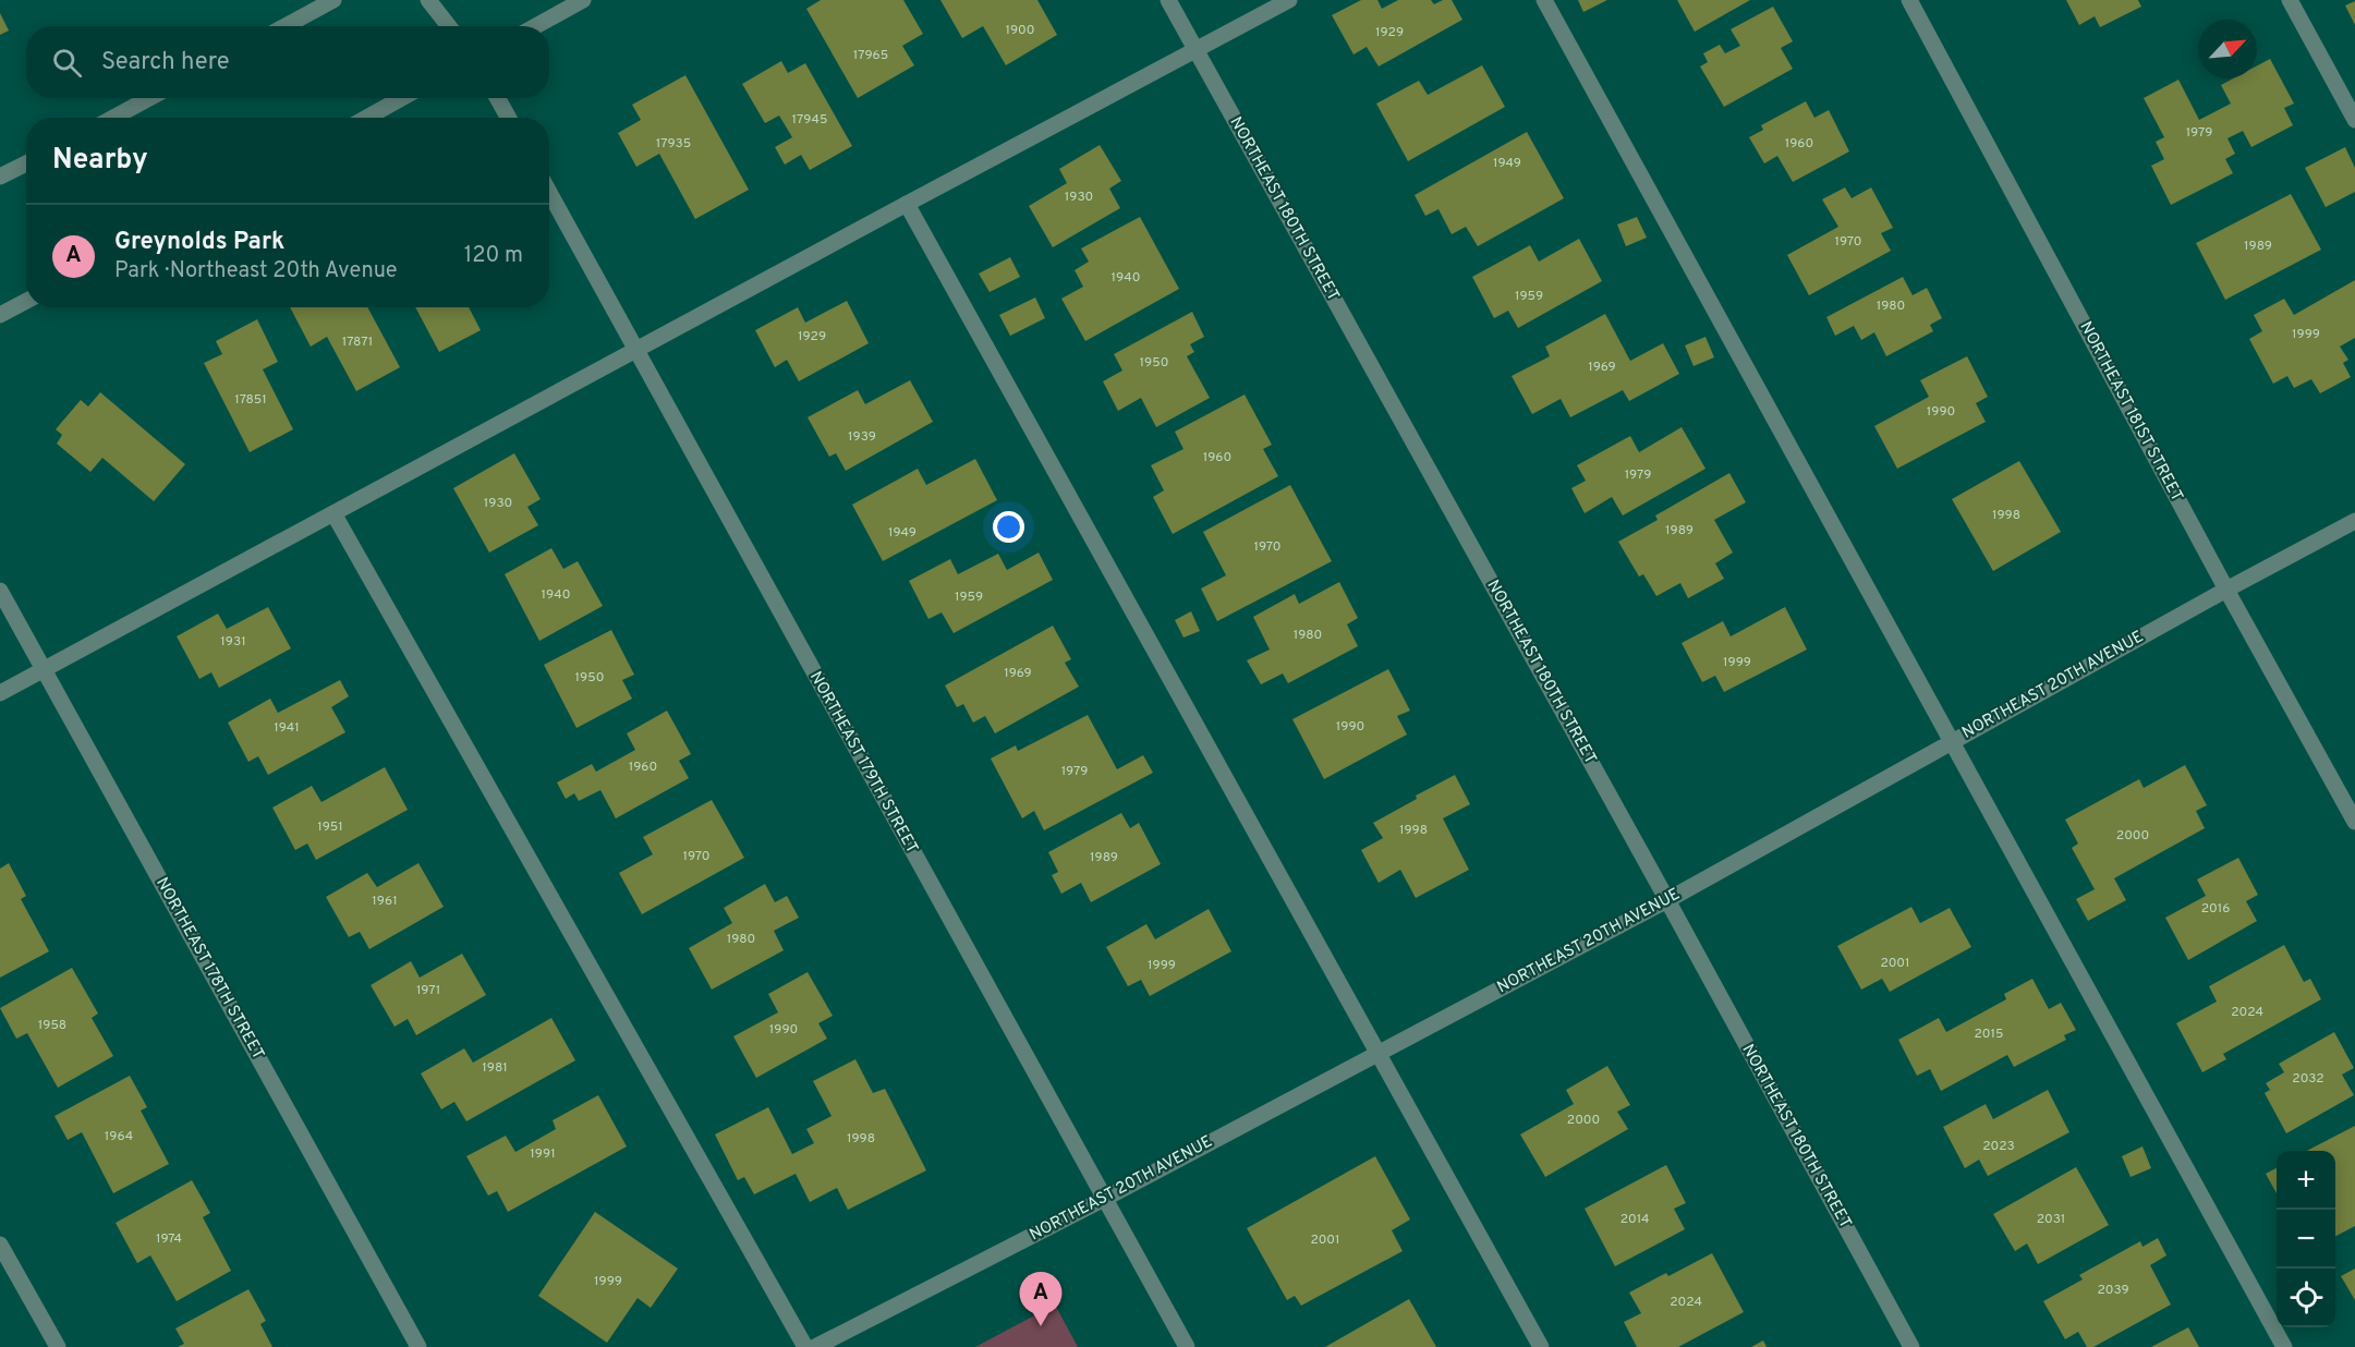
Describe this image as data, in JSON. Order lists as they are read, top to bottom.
{
  "streets": {
    "street": [
      "NORTHEAST 180TH STREET",
      "NORTHEAST 181ST STREET",
      "NORTHEAST 20TH AVENUE",
      "NORTHEAST 179TH STREET",
      "NORTHEAST 178TH STREET"
    ]
  },
  "crossings": [
    ["NORTHEAST 180TH STREET", "NORTHEAST 20TH AVENUE"],
    ["NORTHEAST 181ST STREET", "NORTHEAST 20TH AVENUE"],
    ["NORTHEAST 20TH AVENUE", "NORTHEAST 179TH STREET"]
  ],
  "house_numbers": [
    "1900",
    "1929",
    "17965",
    "17945",
    "1979",
    "17935",
    "1960",
    "1949",
    "1930",
    "1970",
    "1989",
    "1940",
    "1959",
    "1980",
    "1999",
    "1929",
    "17871",
    "1950",
    "1969",
    "17851",
    "1990",
    "1939",
    "1960",
    "1979",
    "1930",
    "1998",
    "1989",
    "1949",
    "1970",
    "1940",
    "1959",
    "1980",
    "1931",
    "1999",
    "1969",
    "1950",
    "1990",
    "1941",
    "1960",
    "1979",
    "1951",
    "1998",
    "2000",
    "1970",
    "1989",
    "1961",
    "2016",
    "1980",
    "2001",
    "1999",
    "1971",
    "2024",
    "1958",
    "1990",
    "2015",
    "1981",
    "2032",
    "2000",
    "1964",
    "1998",
    "2023",
    "1991",
    "2014",
    "2031",
    "1974",
    "2001",
    "1999",
    "2039",
    "2024"
  ],
  "north": "top right",
  "page": {
    "search": "Search here",
    "heading": "Nearby",
    "list": [
      {
        "mark": "A",
        "name": "Greynolds Park",
        "note": "Park · Northeast 20th Avenue",
        "value": "120 m"
      }
    ],
    "map_buttons": ["+", "−"],
    "pins": "A"
  }
}
